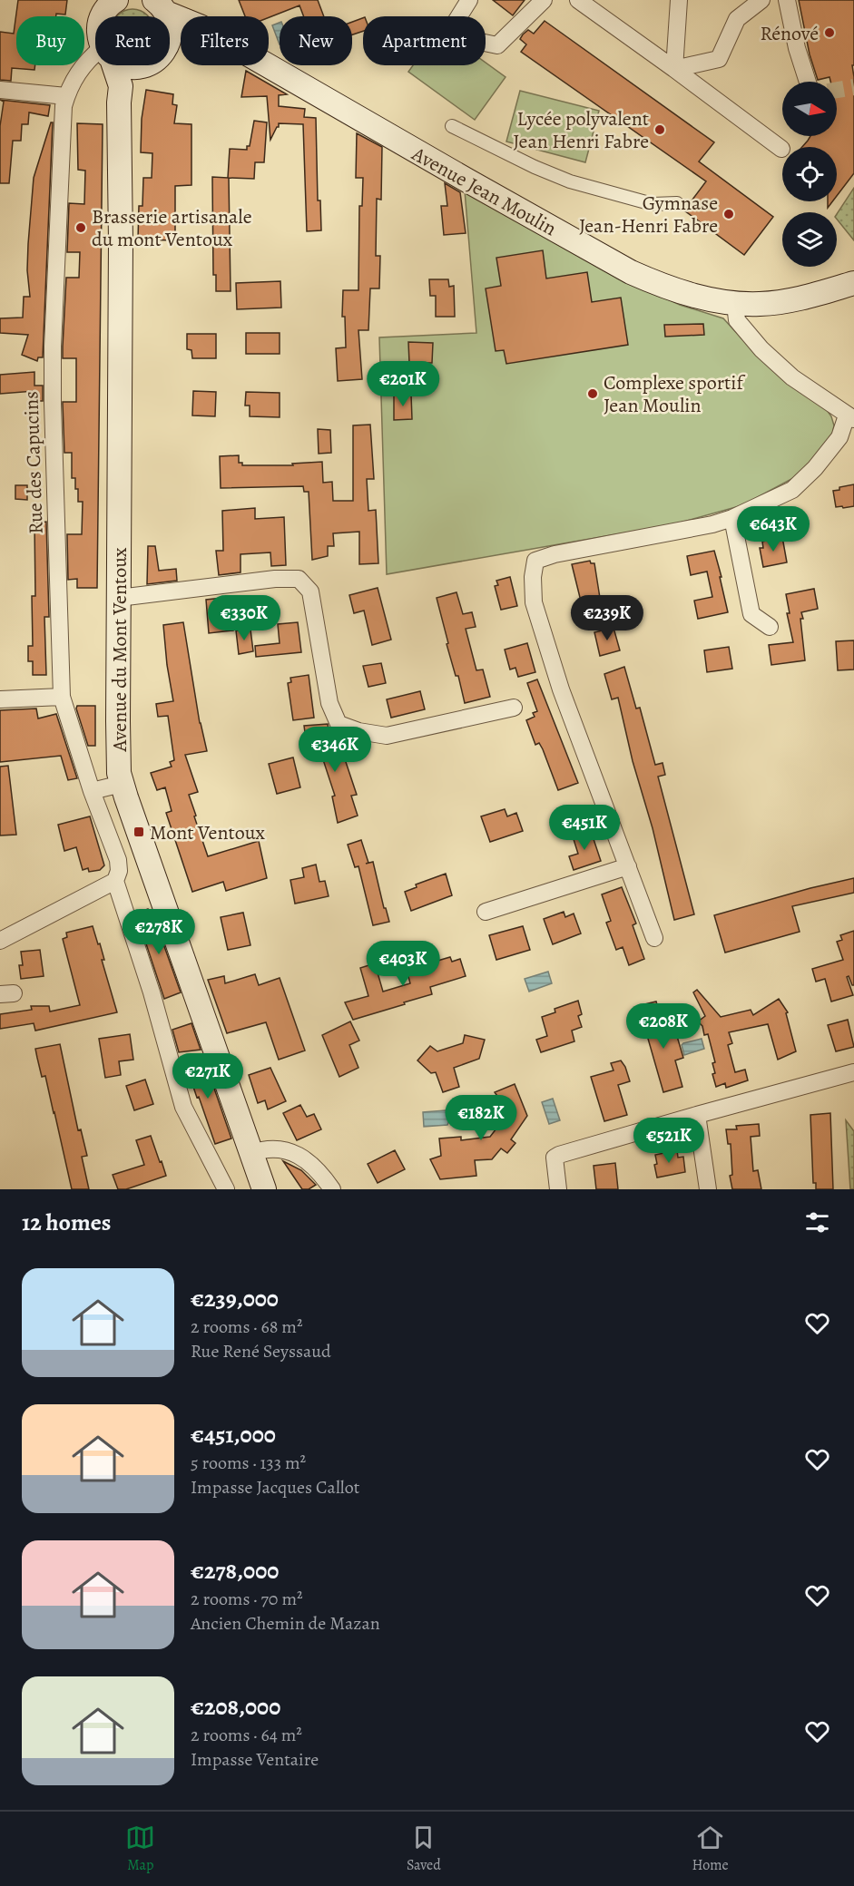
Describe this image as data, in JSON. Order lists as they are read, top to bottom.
{
  "streets": {
    "main road": ["Avenue Jean Moulin", "Avenue du Mont Ventoux"],
    "street": ["Rue des Capucins"]
  },
  "places": {
    "other": [
      "Rénové",
      "Lycée polyvalent Jean Henri Fabre",
      "Gymnase Jean-Henri Fabre",
      "Brasserie artisanale du mont Ventoux",
      "Complexe sportif Jean Moulin"
    ],
    "transit": ["Mont Ventoux"]
  },
  "north": "right",
  "page": {
    "chip": [
      "Buy",
      "Rent",
      "Filters",
      "New",
      "Apartment"
    ],
    "price": [
      "€201K",
      "€643K",
      "€330K",
      "€239K",
      "€346K",
      "€451K",
      "€278K",
      "€403K",
      "€208K",
      "€271K",
      "€182K",
      "€521K"
    ],
    "heading": "12 homes",
    "list": [
      {
        "name": "€239,000",
        "note": "2 rooms · 68 m² · Rue René Seyssaud"
      },
      {
        "name": "€451,000",
        "note": "5 rooms · 133 m² · Impasse Jacques Callot"
      },
      {
        "name": "€278,000",
        "note": "2 rooms · 70 m² · Ancien Chemin de Mazan"
      },
      {
        "name": "€208,000",
        "note": "2 rooms · 64 m² · Impasse Ventaire"
      }
    ],
    "tabs": ["Map", "Saved", "Home"]
  }
}
